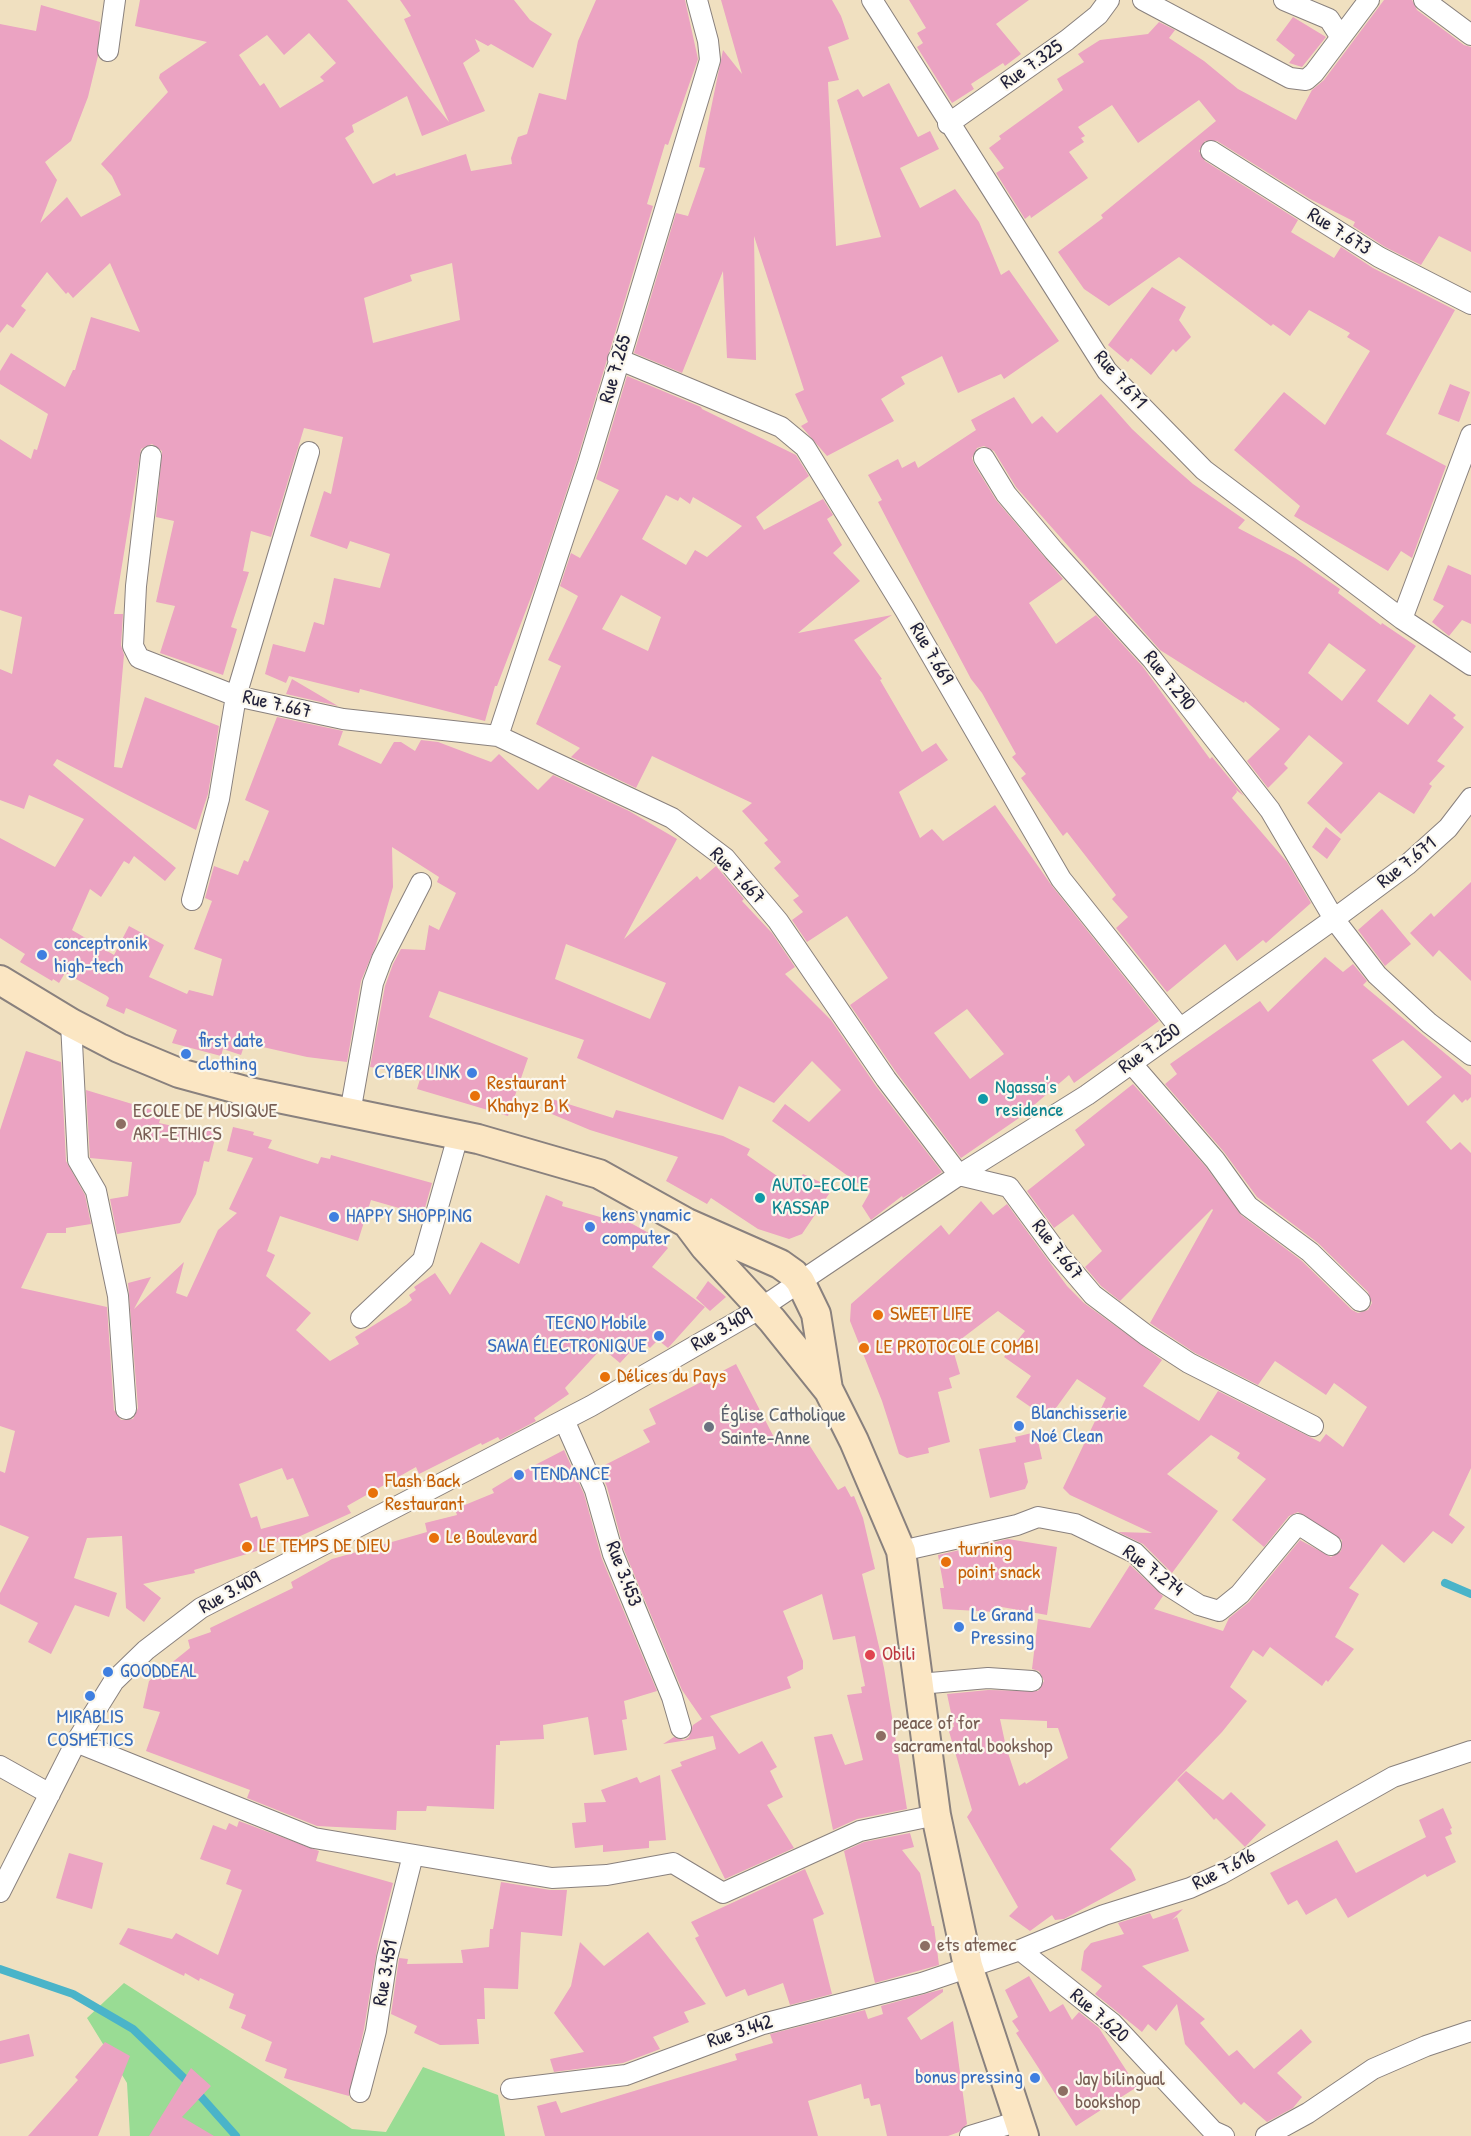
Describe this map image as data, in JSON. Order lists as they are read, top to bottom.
{
  "streets": {
    "street": [
      "Rue 7.325",
      "Rue 7.673",
      "Rue 7.265",
      "Rue 7.671",
      "Rue 7.669",
      "Rue 7.290",
      "Rue 7.667",
      "Rue 7.250",
      "Rue 3.409",
      "Rue 7.274",
      "Rue 3.453",
      "Rue 7.616",
      "Rue 3.451",
      "Rue 7.620",
      "Rue 3.442"
    ]
  },
  "crossings": [
    ["Rue 7.325", "Rue 7.671"],
    ["Rue 7.265", "Rue 7.669"],
    ["Rue 7.265", "Rue 7.667"],
    ["Rue 7.671", "Rue 7.290"],
    ["Rue 7.671", "Rue 7.250"],
    ["Rue 7.669", "Rue 7.250"],
    ["Rue 7.290", "Rue 7.250"],
    ["Rue 7.667", "Rue 7.250"],
    ["Rue 7.250", "Rue 3.409"],
    ["Rue 3.409", "Rue 3.453"],
    ["Rue 7.616", "Rue 7.620"],
    ["Rue 7.616", "Rue 3.442"]
  ],
  "places": [
    "conceptronik high-tech",
    "first date clothing",
    "CYBER LINK",
    "Restaurant Khahyz B K",
    "Ngassa's residence",
    "ECOLE DE MUSIQUE ART-ETHICS",
    "AUTO-ECOLE KASSAP",
    "HAPPY SHOPPING",
    "kens ynamic computer",
    "SWEET LIFE",
    "TECNO Mobile SAWA ÉLECTRONIQUE",
    "LE PROTOCOLE COMBI",
    "Délices du Pays",
    "Blanchisserie Noé Clean",
    "Église Catholique Sainte-Anne",
    "TENDANCE",
    "Flash Back Restaurant",
    "Le Boulevard",
    "LE TEMPS DE DIEU",
    "turning point snack",
    "Le Grand Pressing",
    "Obili",
    "GOODDEAL",
    "MIRABLIS COSMETICS",
    "peace of for sacramental bookshop",
    "ets atemec",
    "bonus pressing",
    "Jay bilingual bookshop"
  ]
}
